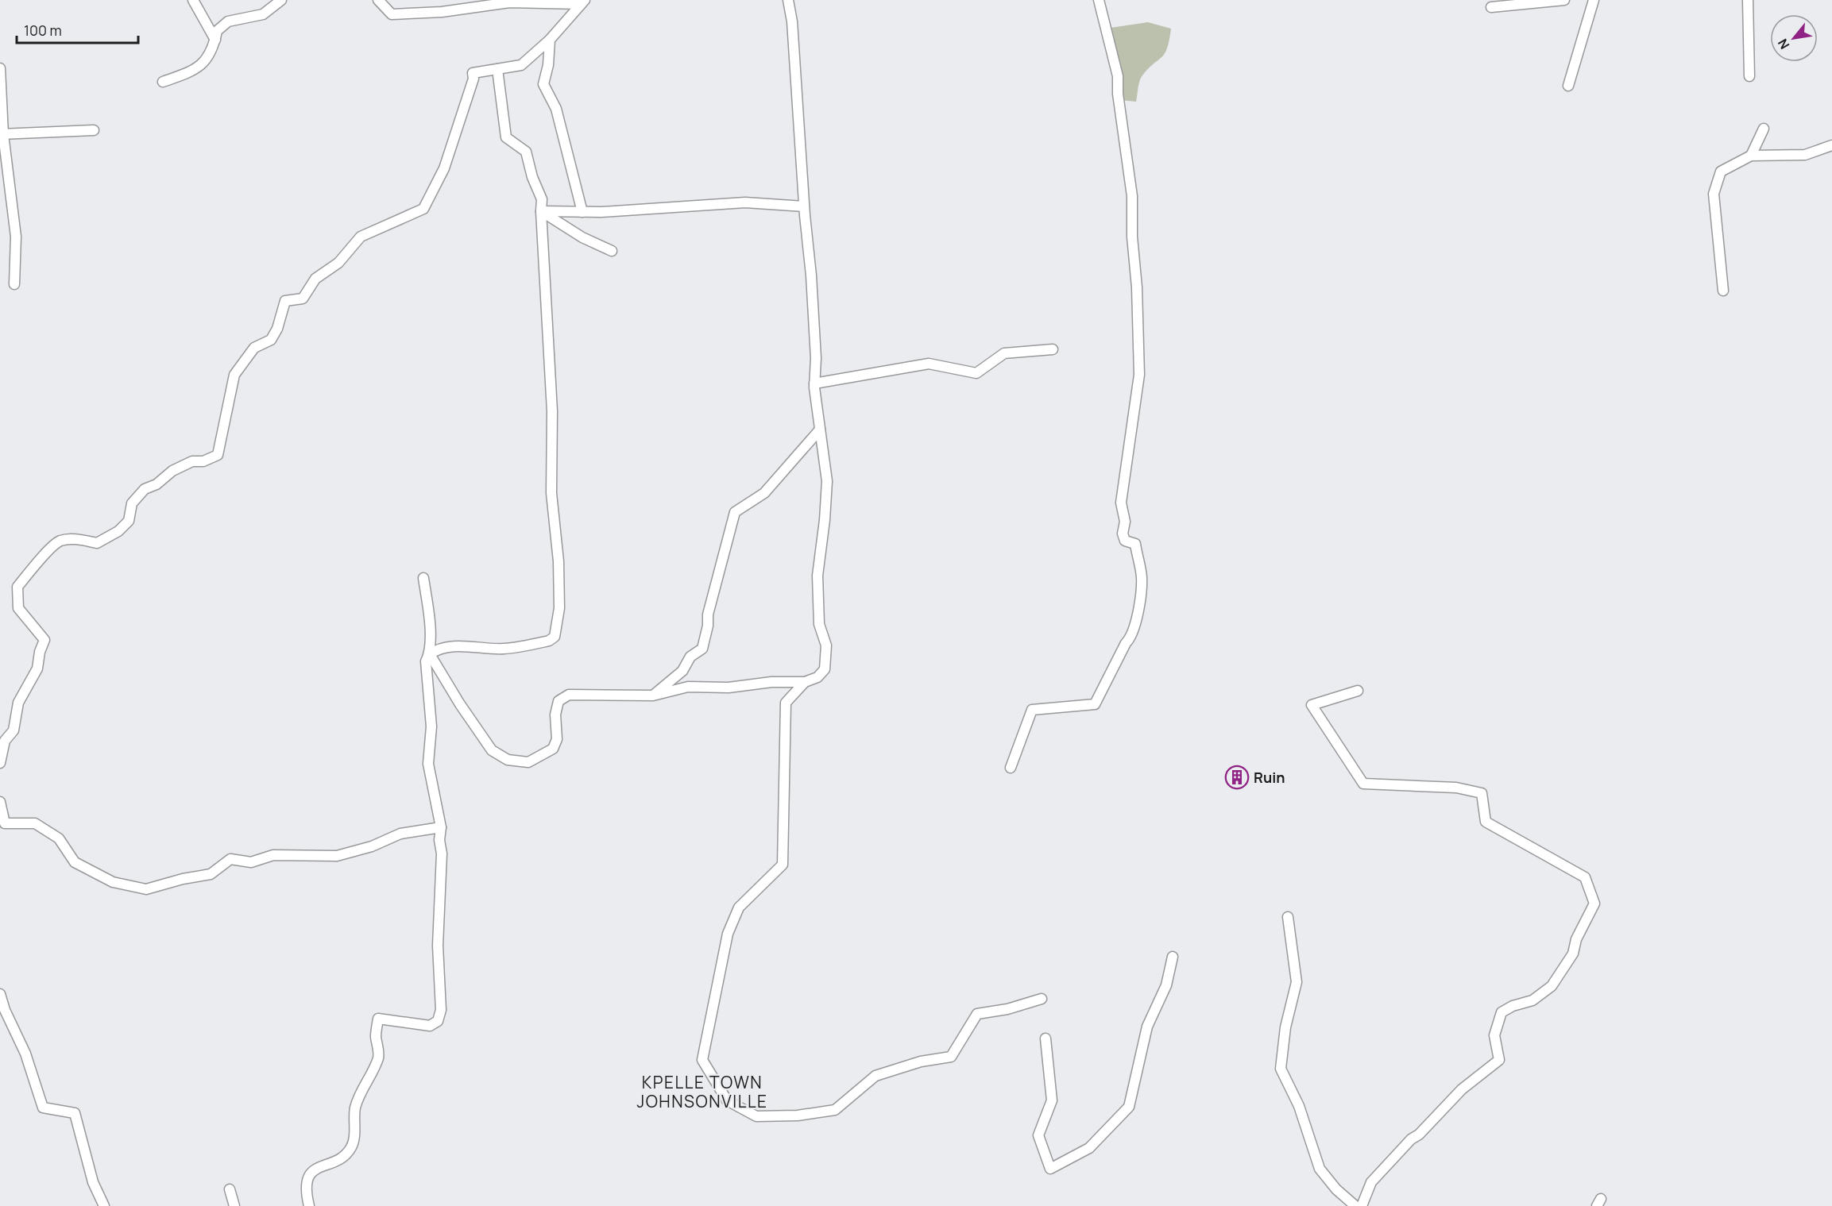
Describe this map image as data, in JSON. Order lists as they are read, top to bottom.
{
  "districts": ["KPELLE TOWN JOHNSONVILLE"],
  "places": {
    "building": ["Ruin"]
  },
  "scale_bar": "100 m",
  "north": "bottom left"
}
